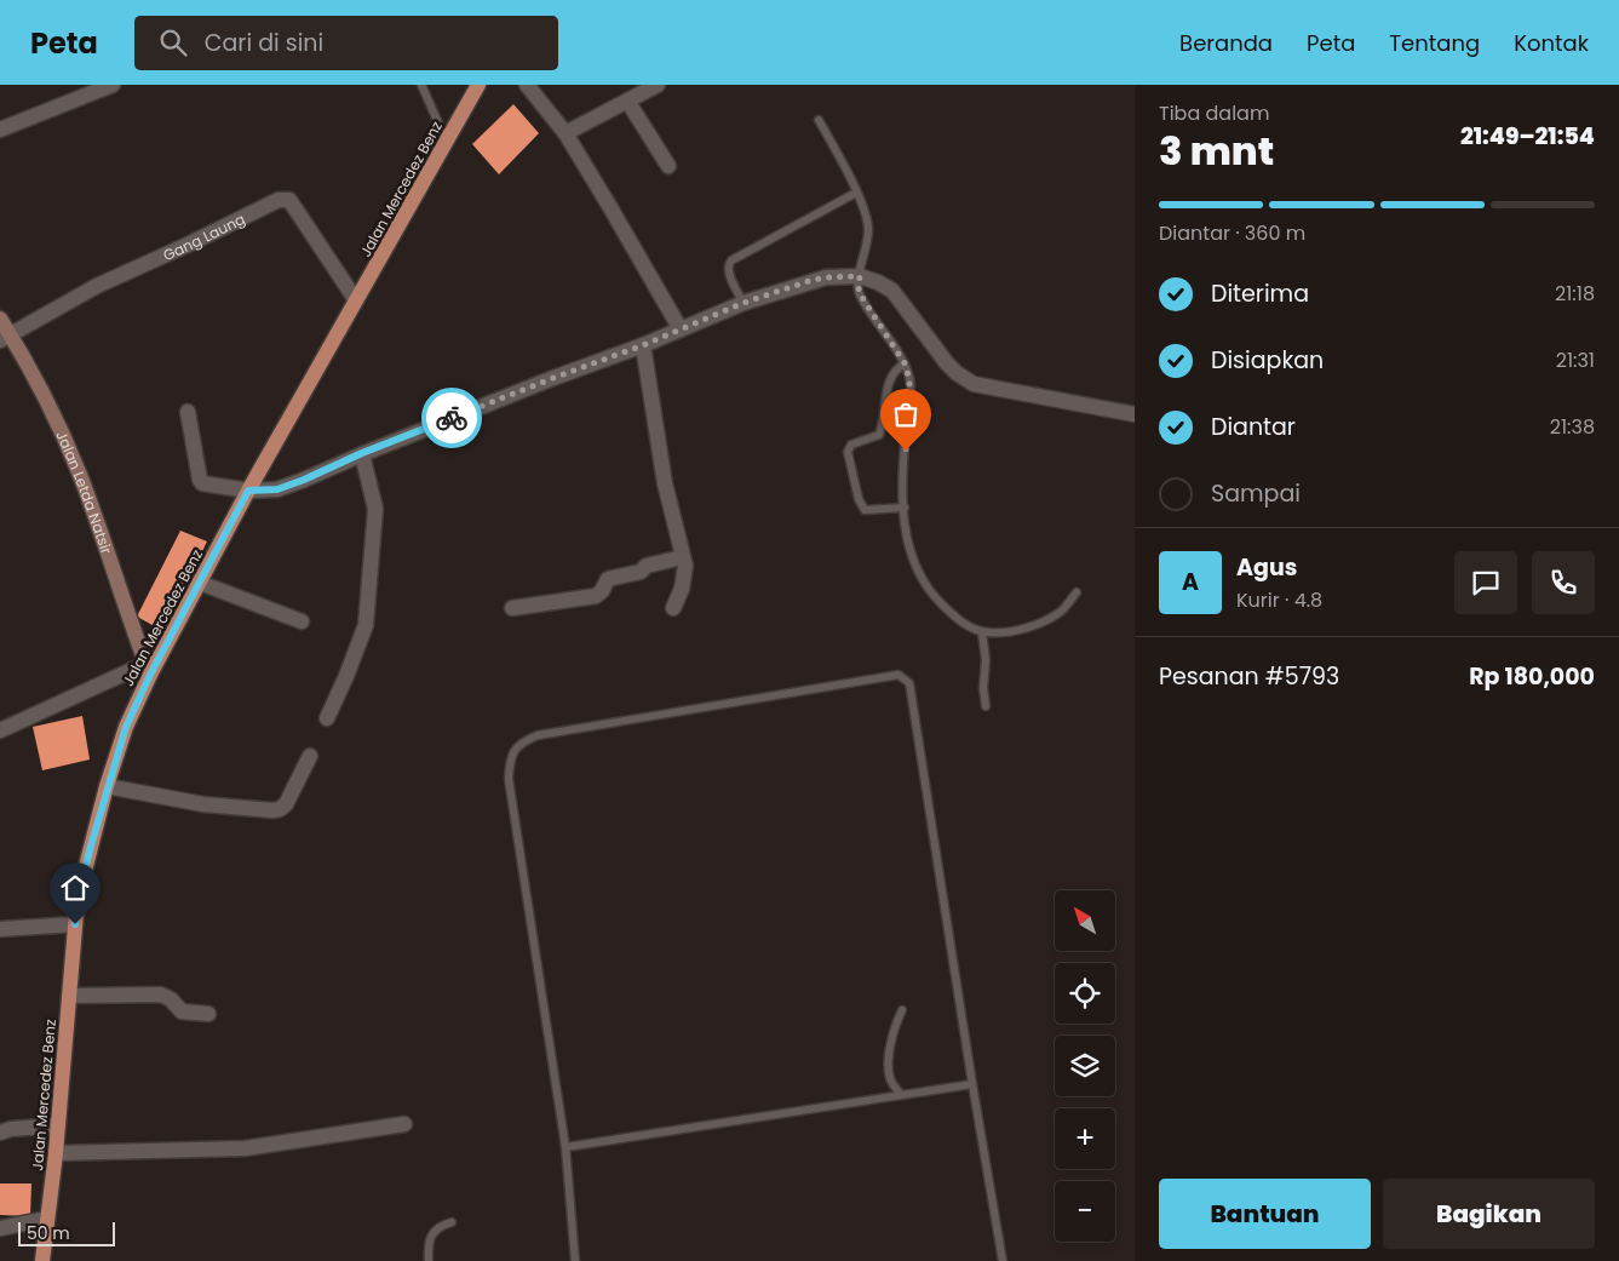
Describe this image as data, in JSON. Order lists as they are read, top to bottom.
{
  "streets": {
    "main road": ["Jalan Mercedez Benz"],
    "street": ["Gang Laung", "Jalan Letda Natsir"]
  },
  "crossings": [
    ["Jalan Mercedez Benz", "Gang Laung"],
    ["Jalan Mercedez Benz", "Jalan Letda Natsir"],
    ["Gang Laung", "Jalan Letda Natsir"]
  ],
  "scale_bar": "50 m",
  "north": "top left",
  "page": {
    "header": "Peta",
    "search": "Cari di sini",
    "nav": [
      "Beranda",
      "Peta",
      "Tentang",
      "Kontak"
    ],
    "heading": ["3 mnt", "Tiba dalam", "21:49–21:54"],
    "panel": [
      "Agus",
      "Kurir · 4.8",
      "Pesanan #5793",
      "Rp 180,000"
    ],
    "bar": "Diantar · 360 m",
    "list": [
      ["Diterima", "21:18"],
      ["Disiapkan", "21:31"],
      ["Diantar", "21:38"],
      "Sampai"
    ],
    "round": "A",
    "map_buttons": ["+", "−"],
    "buttons": ["Bantuan", "Bagikan"],
    "scale": "50 m"
  }
}
